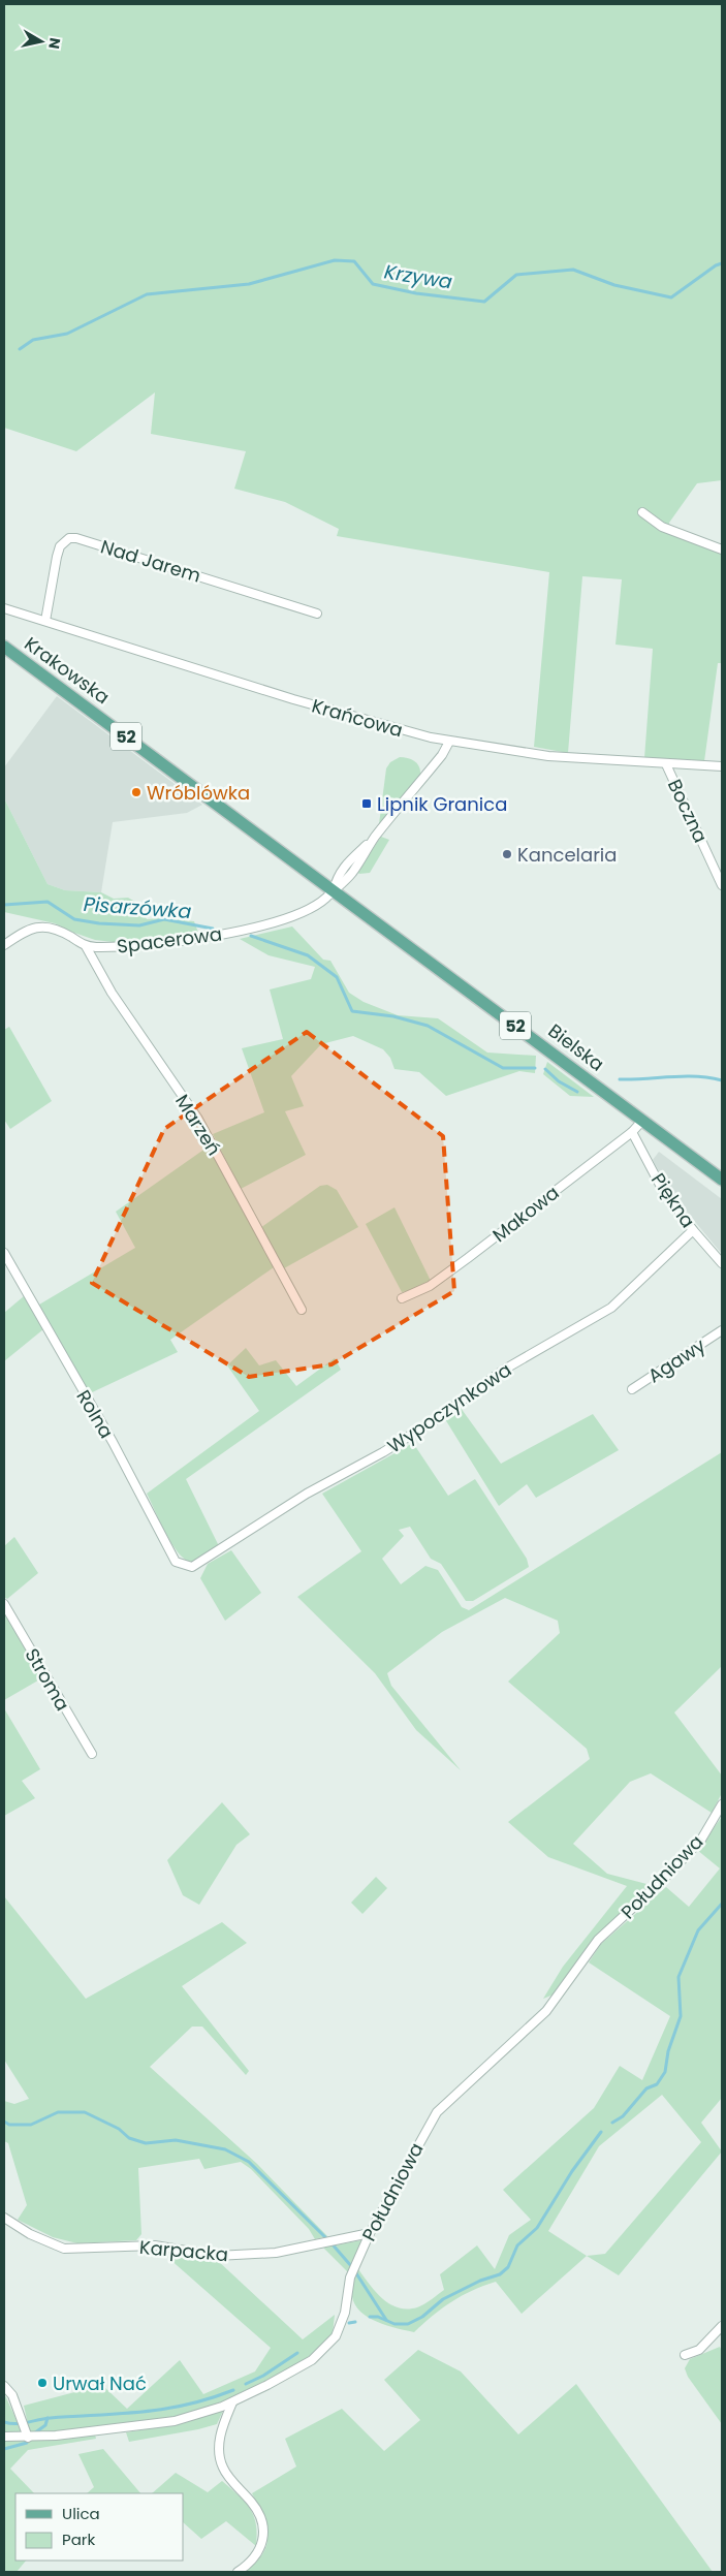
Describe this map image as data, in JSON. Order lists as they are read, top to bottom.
{
  "streets": {
    "main road": ["Krakowska", "52", "Bielska"],
    "street": [
      "Nad Jarem",
      "Krańcowa",
      "Boczna",
      "Spacerowa",
      "Marzeń",
      "Piękna",
      "Makowa",
      "Agawy",
      "Wypoczynkowa",
      "Rolna",
      "Stroma",
      "Południowa",
      "Karpacka"
    ]
  },
  "crossings": [
    ["Nad Jarem", "Krańcowa"],
    ["Krakowska", "Spacerowa"],
    ["Krakowska", "Bielska"],
    ["Krańcowa", "Boczna"],
    ["Krańcowa", "Spacerowa"],
    ["Spacerowa", "Bielska"],
    ["Spacerowa", "Marzeń"],
    ["Bielska", "Makowa"],
    ["Piękna", "Makowa"],
    ["Piękna", "Wypoczynkowa"],
    ["Wypoczynkowa", "Rolna"],
    ["Południowa", "Karpacka"]
  ],
  "water": ["Krzywa", "Pisarzówka"],
  "places": {
    "other": ["Wróblówka", "Kancelaria", "Urwał Nać"],
    "transit": ["Lipnik Granica"]
  },
  "legend": ["Ulica", "Park"],
  "north": "right"
}
